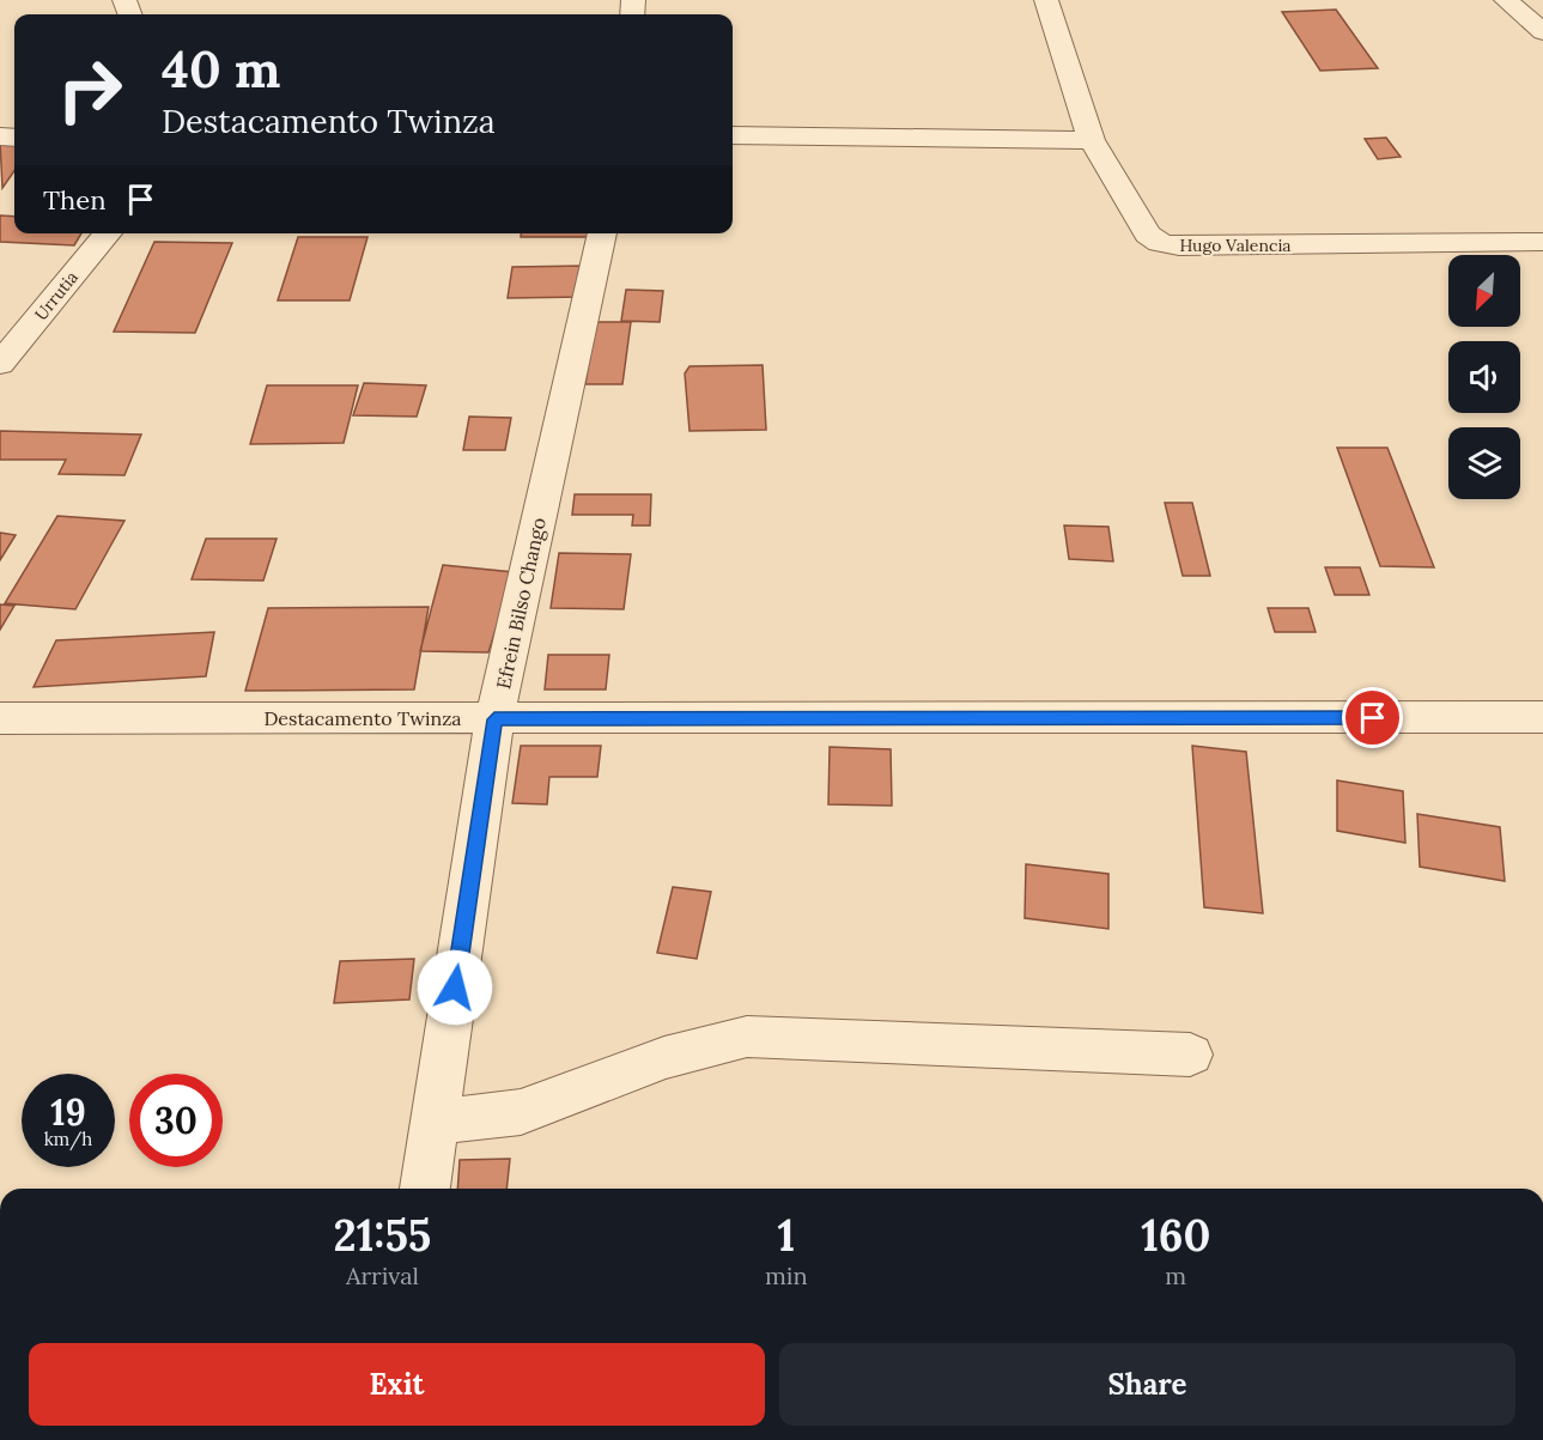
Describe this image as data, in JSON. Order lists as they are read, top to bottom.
{
  "streets": {
    "street": [
      "Hugo Valencia",
      "Urrutia",
      "Efrein Bilso Chango",
      "Destacamento Twinza"
    ]
  },
  "crossings": [
    ["Efrein Bilso Chango", "Destacamento Twinza"]
  ],
  "north": "bottom left",
  "page": {
    "turn": ["40 m", "Destacamento Twinza"],
    "then": "Then",
    "speed": "19 km/h",
    "limit": "30",
    "eta": [
      "21:55",
      "Arrival",
      "1",
      "min",
      "160",
      "m"
    ],
    "buttons": ["Exit", "Share"]
  }
}
